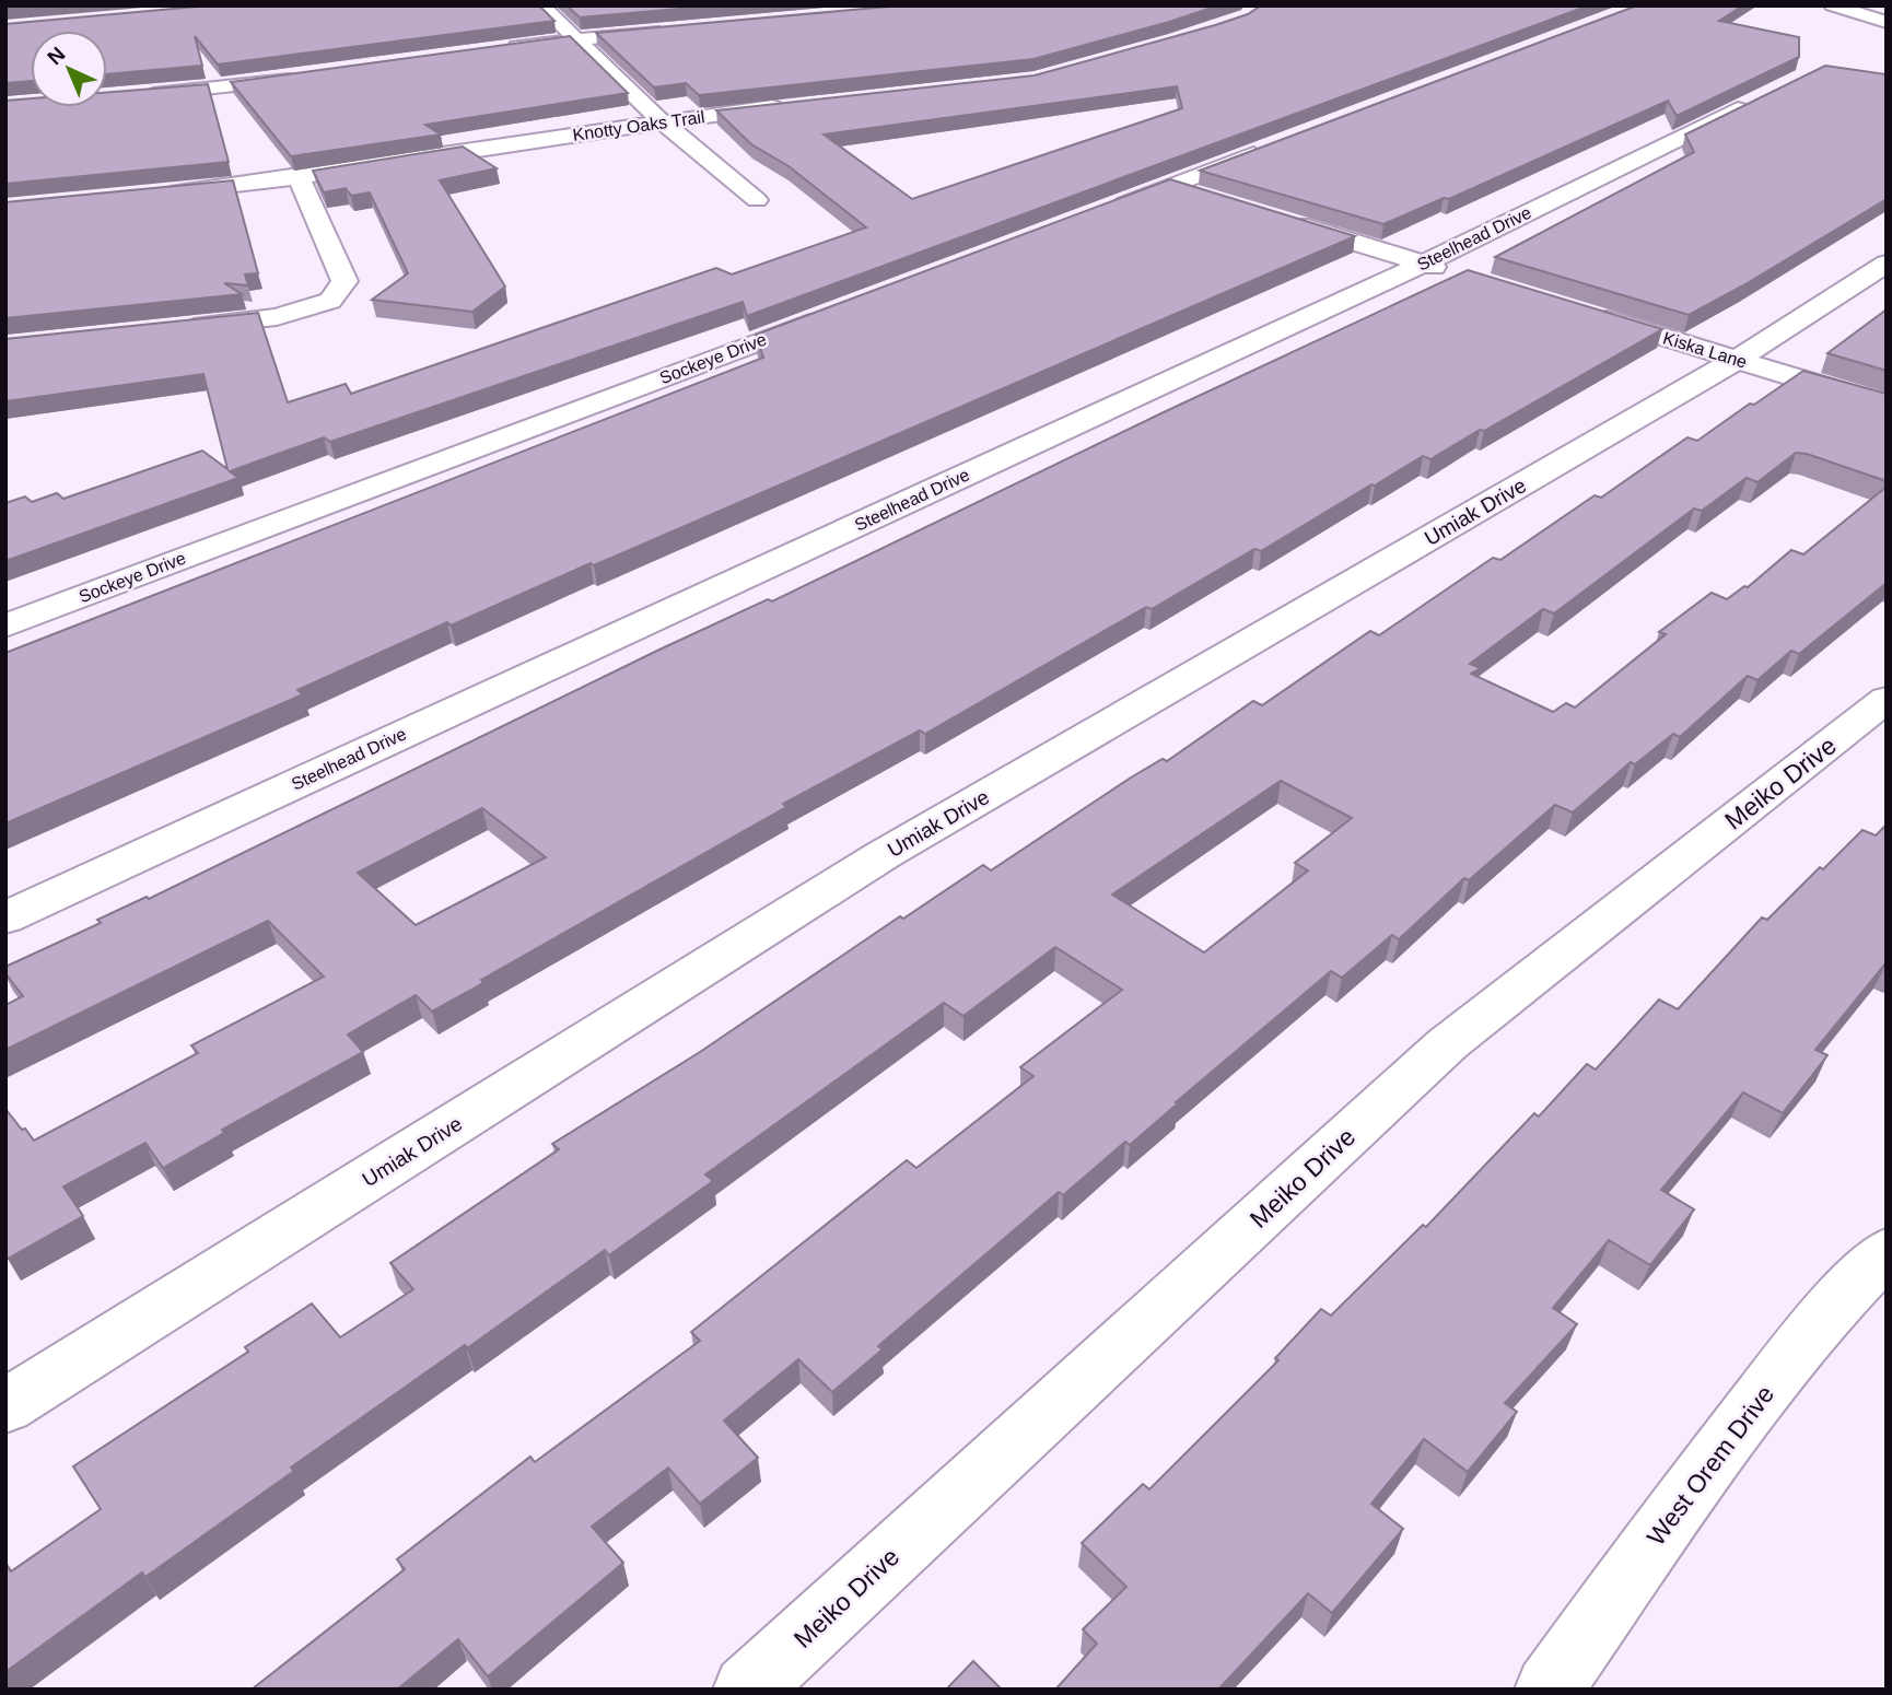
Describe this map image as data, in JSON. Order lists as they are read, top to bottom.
{
  "streets": {
    "street": [
      "Knotty Oaks Trail",
      "Steelhead Drive",
      "Kiska Lane",
      "Sockeye Drive",
      "Umiak Drive",
      "Meiko Drive",
      "West Orem Drive"
    ]
  },
  "crossings": [
    ["Kiska Lane", "Umiak Drive"]
  ],
  "north": "top left"
}
